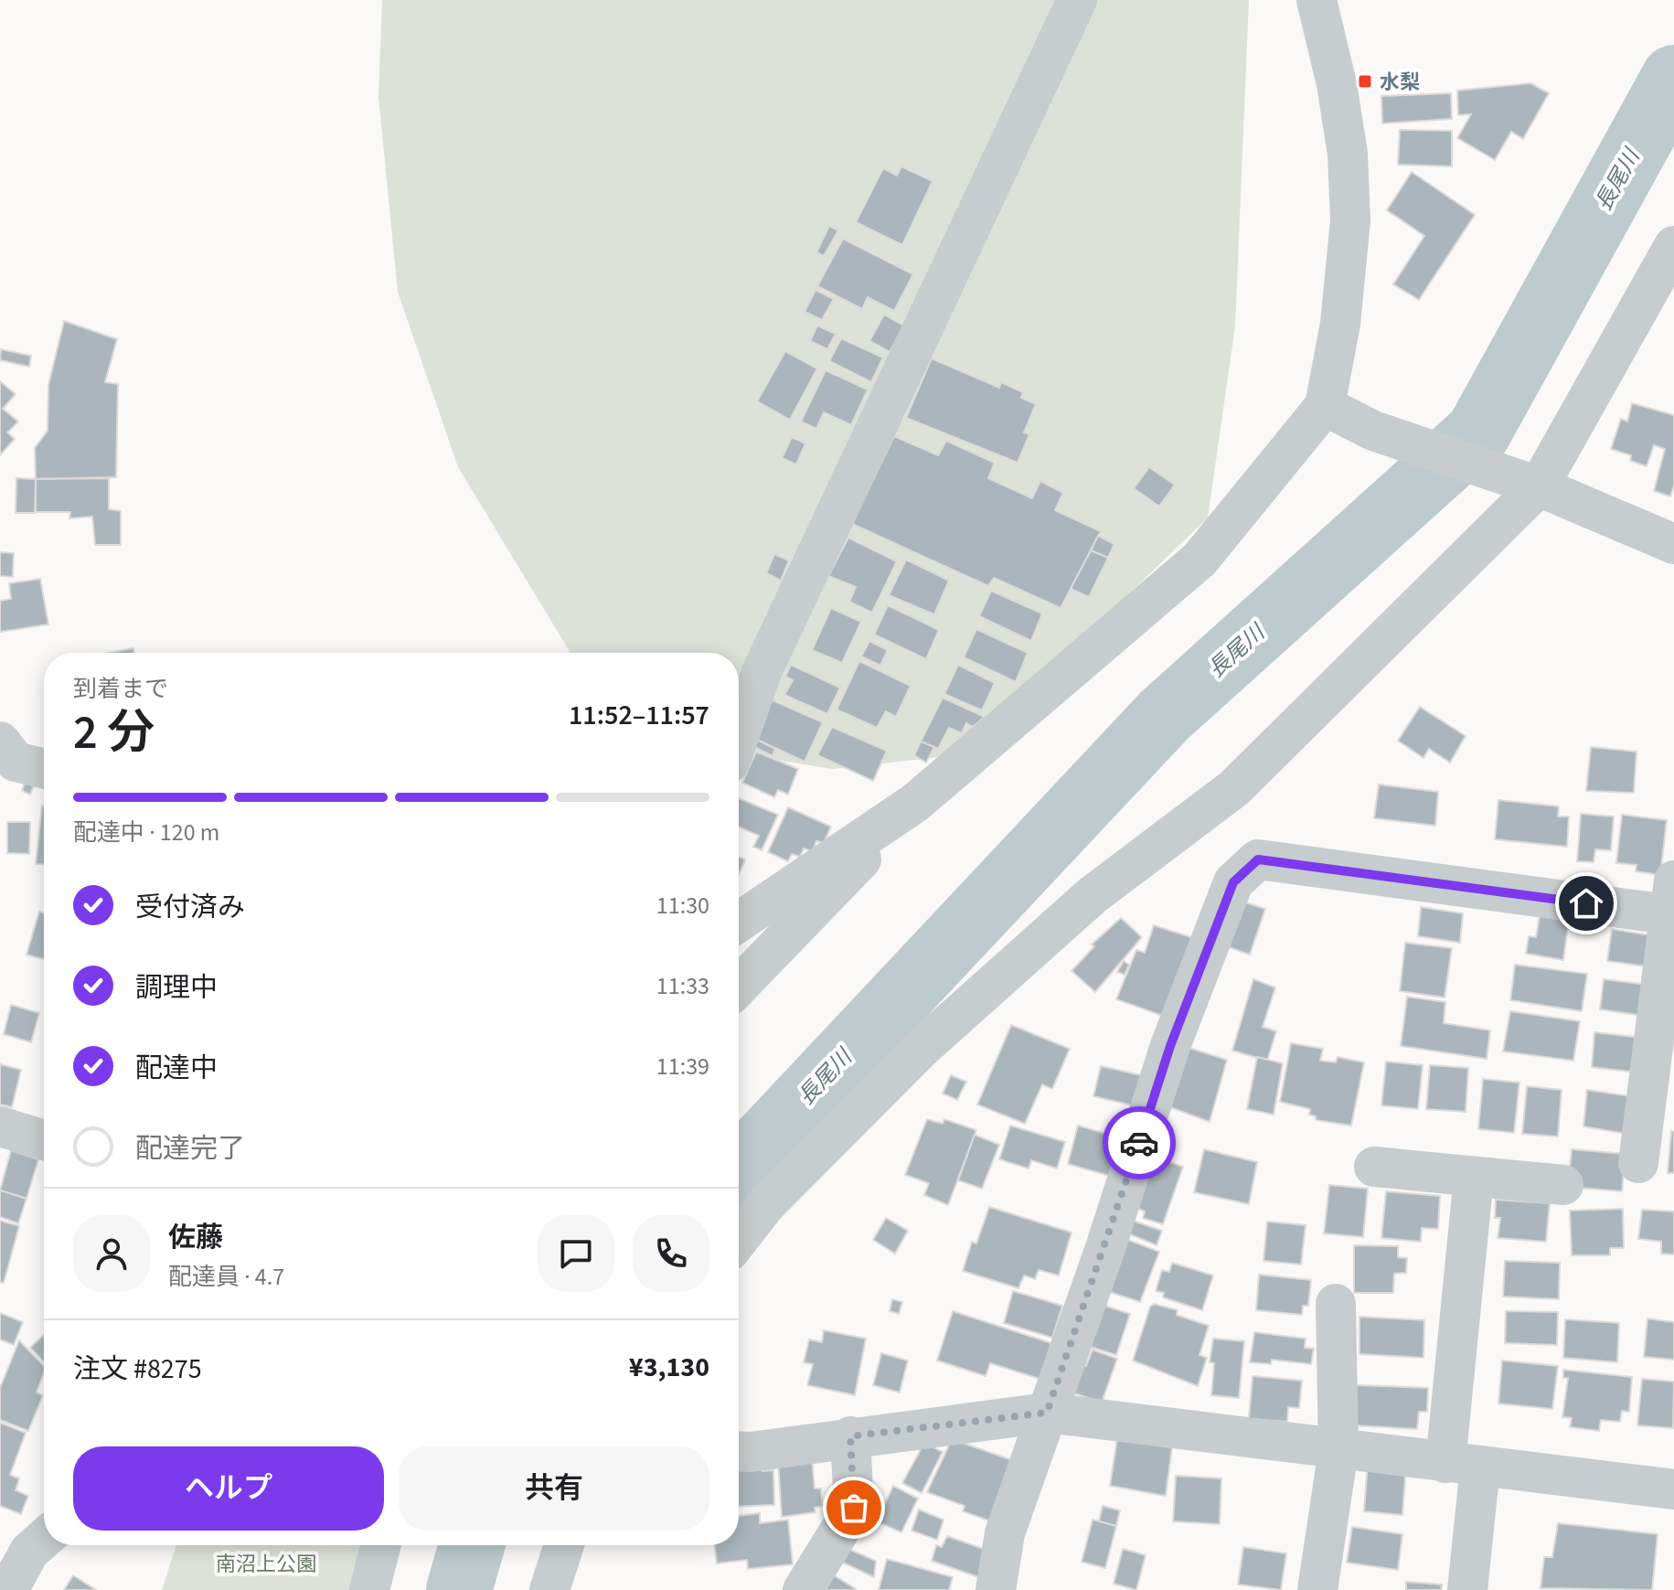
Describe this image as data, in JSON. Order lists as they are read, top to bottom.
{
  "water": ["長尾川"],
  "parks": ["南沼上公園"],
  "places": {
    "transit": ["水梨"]
  },
  "page": {
    "heading": ["2 分", "到着まで", "11:52–11:57"],
    "panel": [
      "佐藤",
      "配達員 · 4.7",
      "注文 #8275",
      "¥3,130"
    ],
    "bar": "配達中 · 120 m",
    "list": [
      ["受付済み", "11:30"],
      ["調理中", "11:33"],
      ["配達中", "11:39"],
      "配達完了"
    ],
    "buttons": ["ヘルプ", "共有"]
  }
}
